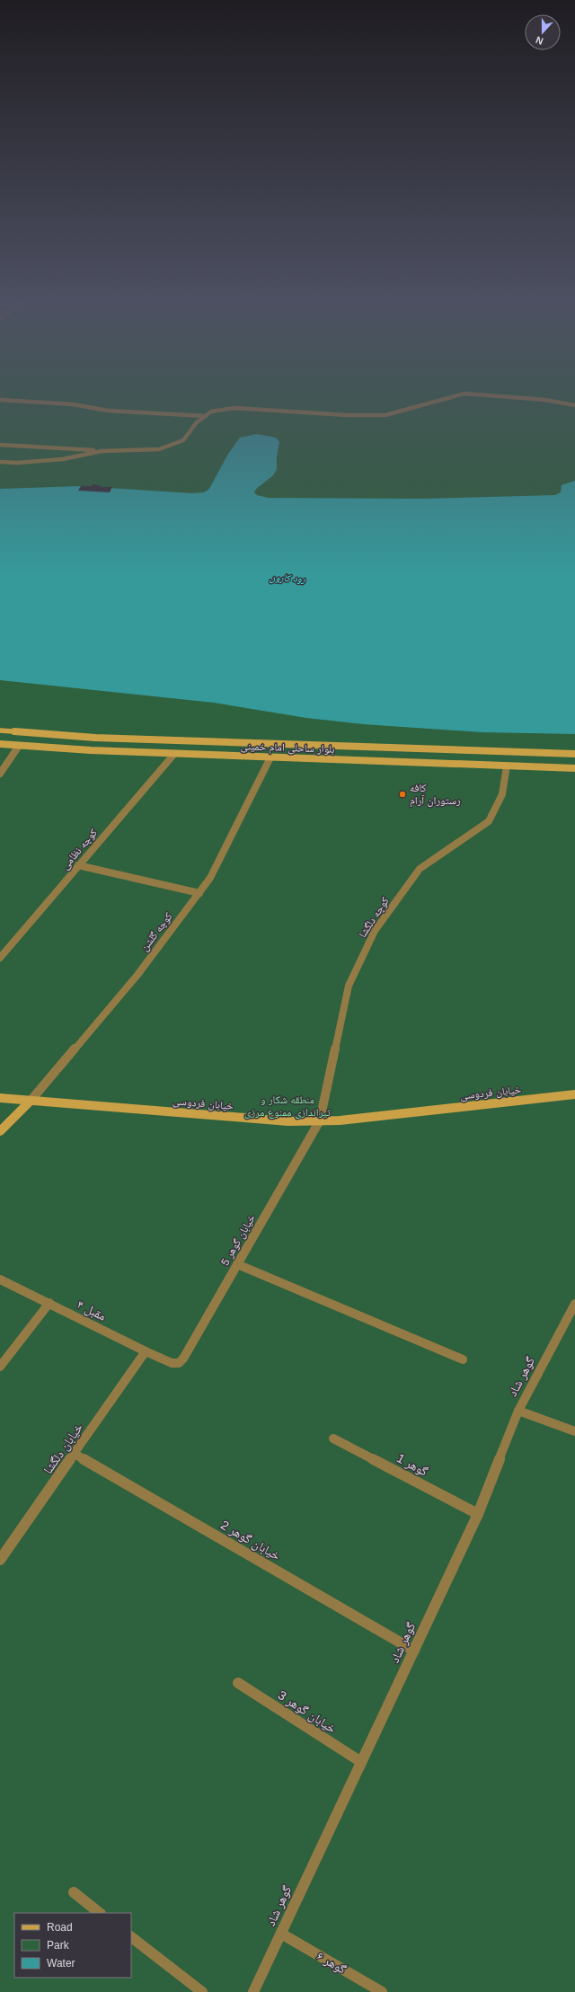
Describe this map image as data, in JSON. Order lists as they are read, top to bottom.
{
  "streets": {
    "main road": ["بلوار ساحلی امام خمینی", "خیابان فردوسی"],
    "street": [
      "کوچه نظامی",
      "کوچه دلگشا",
      "کوچه گلشن",
      "خیابان گوهر 5",
      "مقبل ۴",
      "گوهر شاد",
      "خیابان دلگشا",
      "گوهر 1",
      "خیابان گوهر 2",
      "خیابان گوهر 3",
      "گوهر ۶"
    ]
  },
  "crossings": [
    ["بلوار ساحلی امام خمینی", "کوچه نظامی"],
    ["بلوار ساحلی امام خمینی", "کوچه دلگشا"],
    ["بلوار ساحلی امام خمینی", "کوچه گلشن"],
    ["کوچه دلگشا", "خیابان فردوسی"],
    ["کوچه دلگشا", "خیابان گوهر 5"],
    ["کوچه گلشن", "خیابان فردوسی"],
    ["خیابان فردوسی", "خیابان گوهر 5"],
    ["خیابان گوهر 5", "مقبل ۴"],
    ["مقبل ۴", "خیابان دلگشا"],
    ["گوهر شاد", "گوهر 1"],
    ["گوهر شاد", "خیابان گوهر 2"],
    ["گوهر شاد", "خیابان گوهر 3"],
    ["گوهر شاد", "گوهر ۶"],
    ["خیابان دلگشا", "خیابان گوهر 2"]
  ],
  "water": ["رود کارون"],
  "parks": ["منطقه شکار و تیراندازی ممنوع مرزی"],
  "places": ["کافه رستوران آرام"],
  "legend": ["Road", "Park", "Water"],
  "north": "bottom"
}
